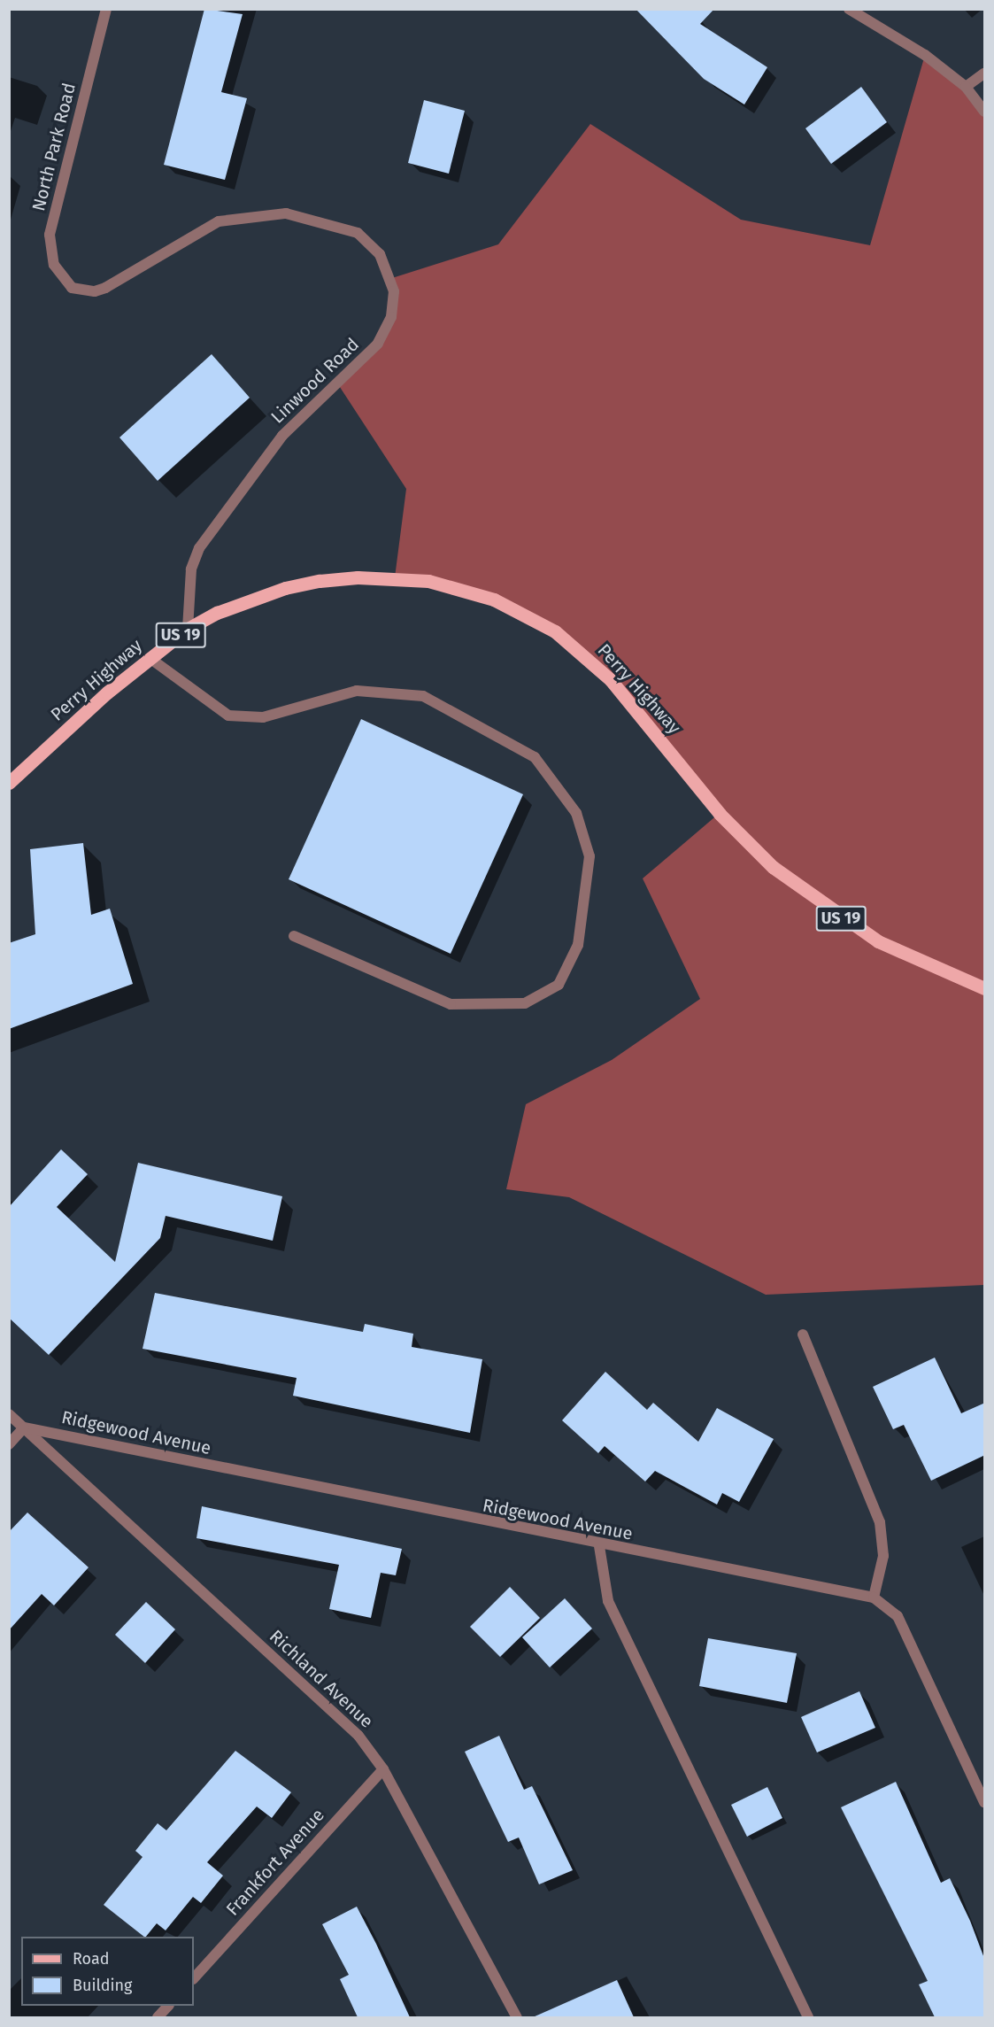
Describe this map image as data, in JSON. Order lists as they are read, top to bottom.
{
  "streets": {
    "main road": ["US 19", "Perry Highway"],
    "street": [
      "North Park Road",
      "Linwood Road",
      "Ridgewood Avenue",
      "Richland Avenue",
      "Frankfort Avenue"
    ]
  },
  "crossings": [
    ["North Park Road", "Linwood Road"],
    ["Linwood Road", "Perry Highway"],
    ["Ridgewood Avenue", "Richland Avenue"],
    ["Richland Avenue", "Frankfort Avenue"]
  ],
  "legend": ["Road", "Building"]
}
